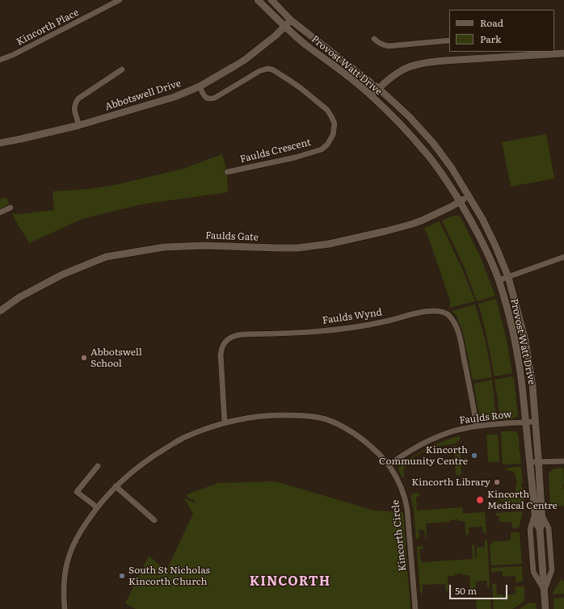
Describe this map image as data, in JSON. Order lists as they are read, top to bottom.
{
  "streets": {
    "street": [
      "Kincorth Place",
      "Provost Watt Drive",
      "Abbotswell Drive",
      "Faulds Crescent",
      "Faulds Gate",
      "Faulds Wynd",
      "Faulds Row",
      "Kincorth Circle"
    ]
  },
  "crossings": [
    ["Provost Watt Drive", "Abbotswell Drive"],
    ["Provost Watt Drive", "Faulds Gate"],
    ["Provost Watt Drive", "Faulds Row"],
    ["Abbotswell Drive", "Faulds Crescent"],
    ["Faulds Wynd", "Faulds Row"],
    ["Faulds Wynd", "Kincorth Circle"],
    ["Faulds Row", "Kincorth Circle"]
  ],
  "districts": ["KINCORTH"],
  "places": [
    "Abbotswell School",
    "Kincorth Community Centre",
    "Kincorth Library",
    "Kincorth Medical Centre",
    "South St Nicholas Kincorth Church"
  ],
  "legend": ["Road", "Park"],
  "scale_bar": "50 m"
}
